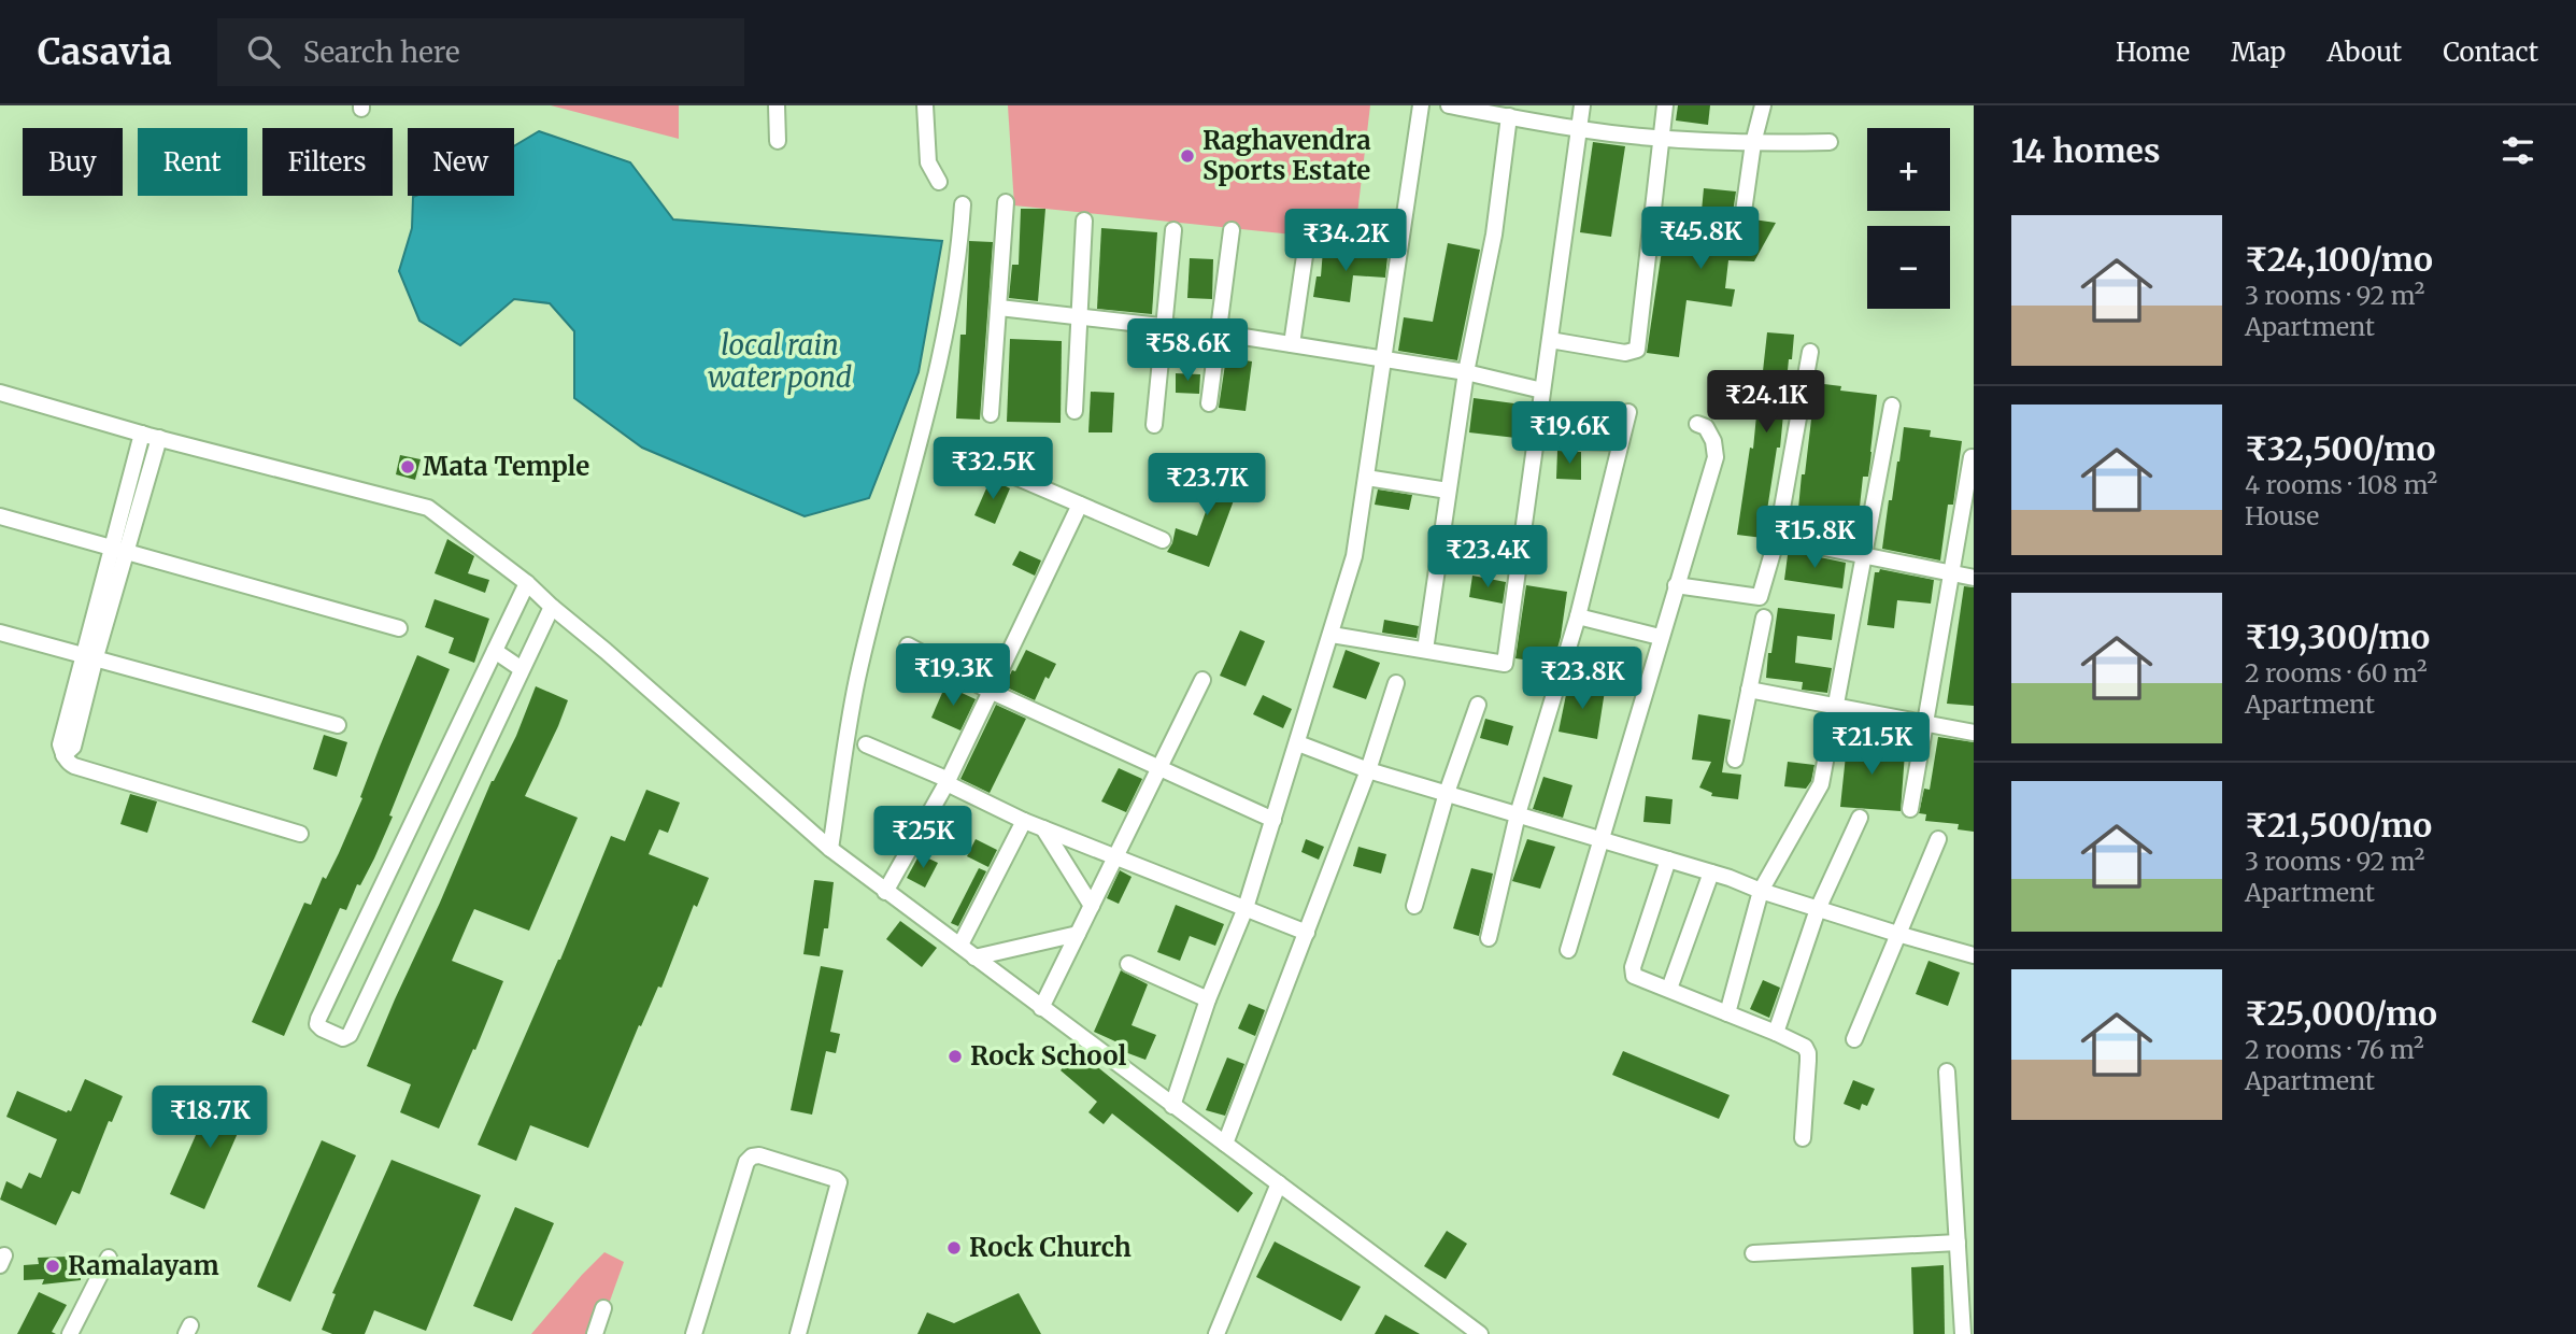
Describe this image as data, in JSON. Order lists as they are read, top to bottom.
{
  "water": ["local rain water pond"],
  "places": [
    "Raghavendra Sports Estate",
    "Mata Temple",
    "Rock School",
    "Rock Church",
    "Ramalayam"
  ],
  "page": {
    "header": "Casavia",
    "search": "Search here",
    "nav": [
      "Home",
      "Map",
      "About",
      "Contact"
    ],
    "heading": "14 homes",
    "map_buttons": ["+", "−"],
    "chip": [
      "Buy",
      "Rent",
      "Filters",
      "New"
    ],
    "list": [
      {
        "name": "₹24,100/mo",
        "note": "3 rooms · 92 m² · Apartment"
      },
      {
        "name": "₹32,500/mo",
        "note": "4 rooms · 108 m² · House"
      },
      {
        "name": "₹19,300/mo",
        "note": "2 rooms · 60 m² · Apartment"
      },
      {
        "name": "₹21,500/mo",
        "note": "3 rooms · 92 m² · Apartment"
      },
      {
        "name": "₹25,000/mo",
        "note": "2 rooms · 76 m² · Apartment"
      }
    ],
    "price": [
      "₹45.8K",
      "₹34.2K",
      "₹58.6K",
      "₹24.1K",
      "₹19.6K",
      "₹32.5K",
      "₹23.7K",
      "₹15.8K",
      "₹23.4K",
      "₹19.3K",
      "₹23.8K",
      "₹21.5K",
      "₹25K",
      "₹18.7K"
    ]
  }
}
